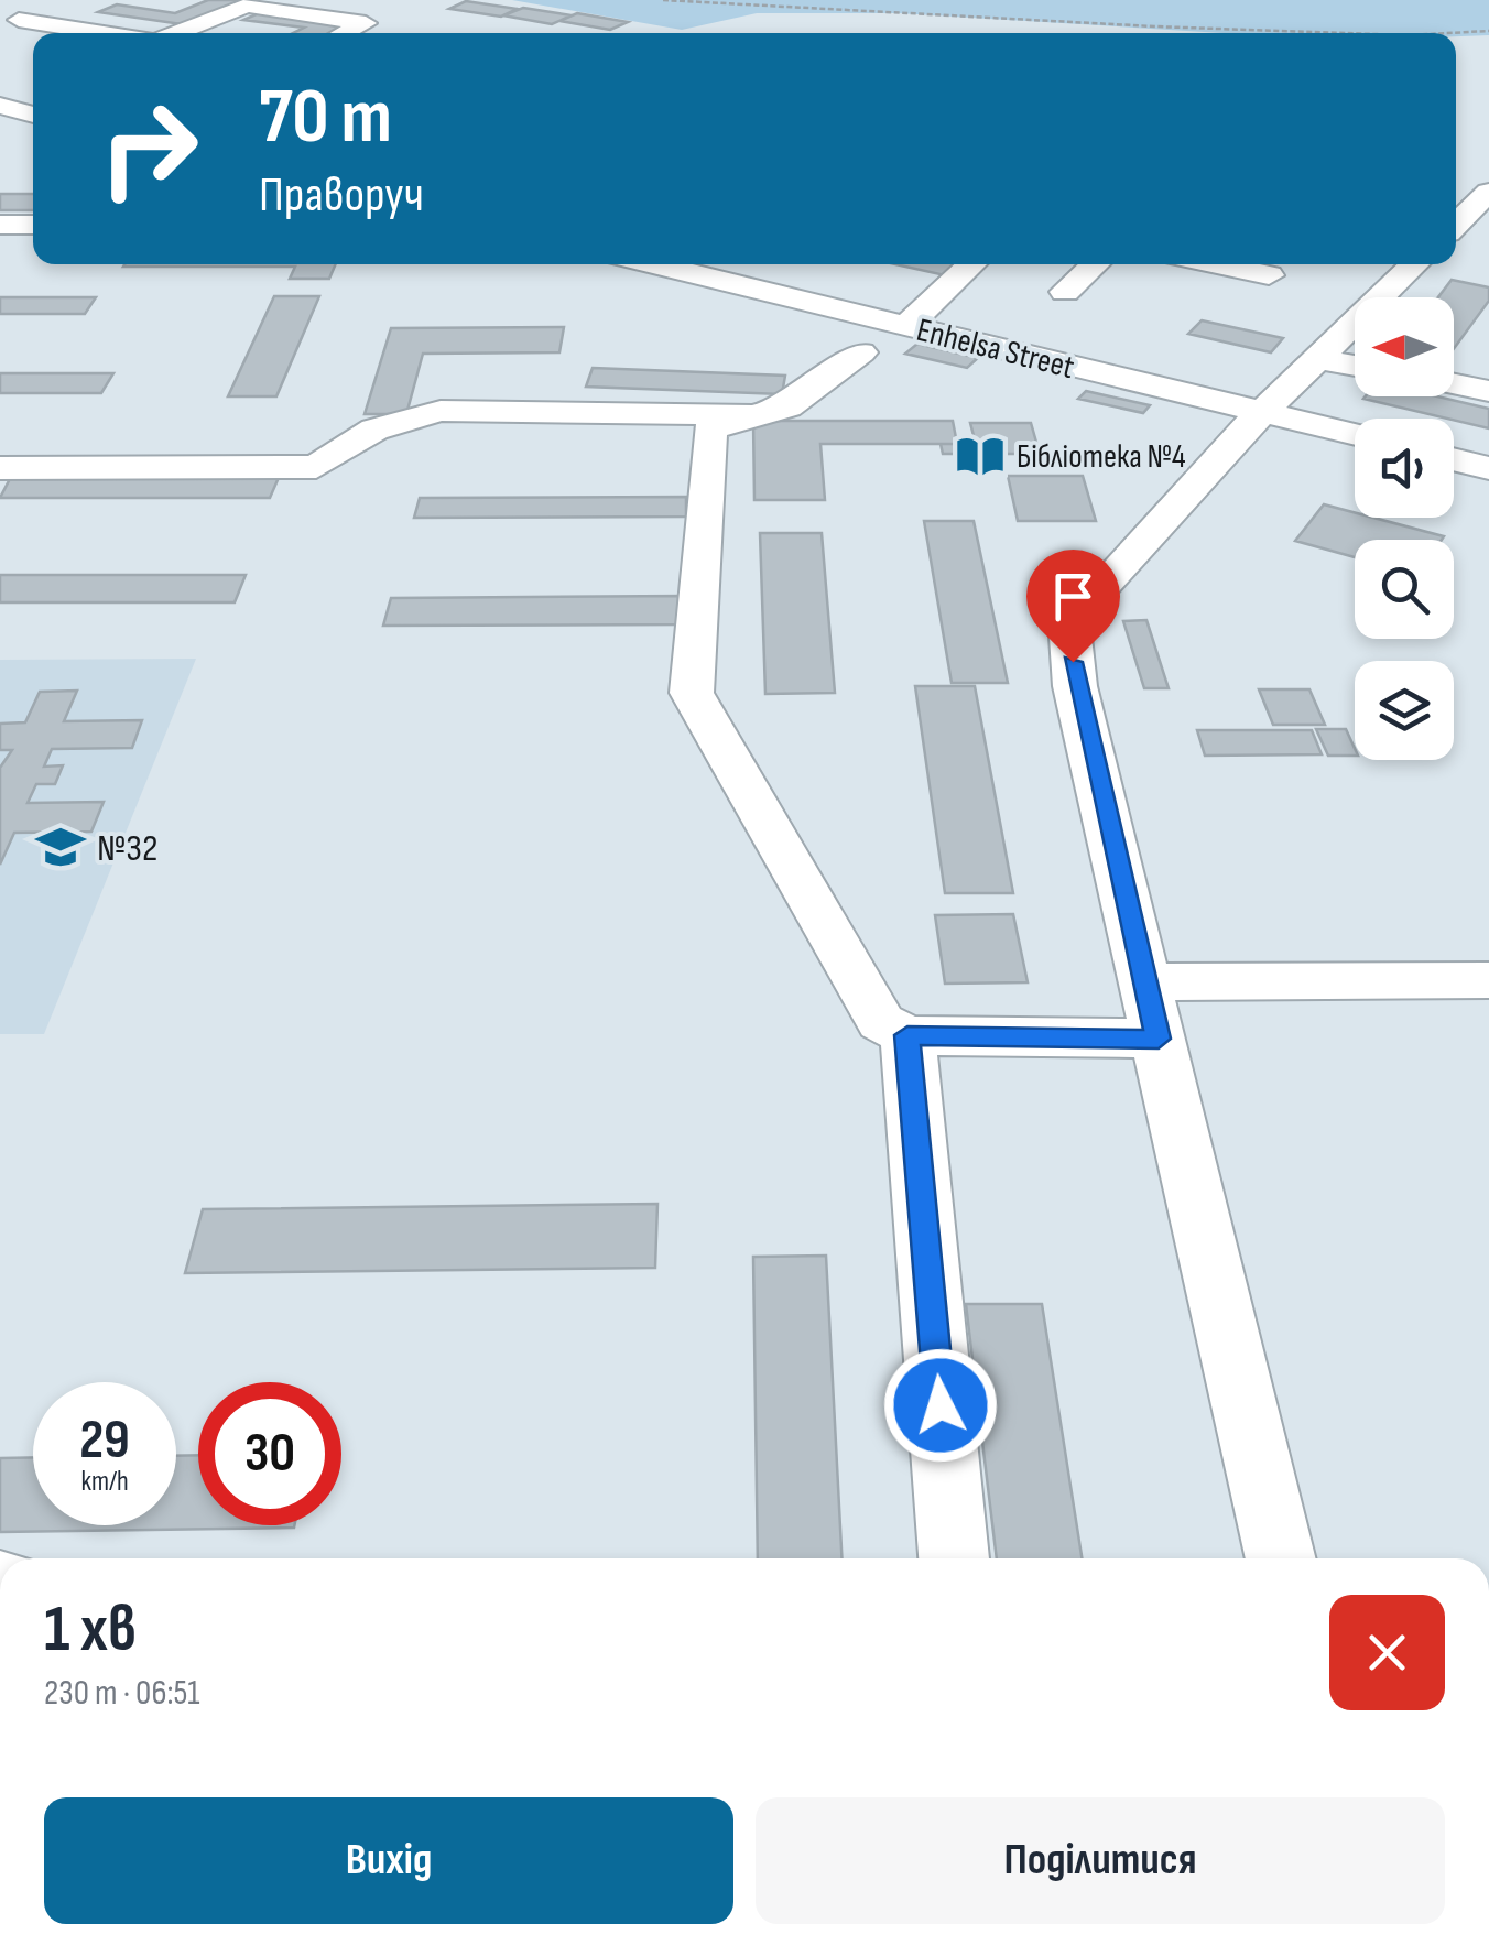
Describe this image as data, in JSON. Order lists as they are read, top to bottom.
{
  "streets": {
    "street": ["Enhelsa Street"]
  },
  "places": {
    "library": ["Бібліотека №4"],
    "school or university": ["№32"]
  },
  "north": "left",
  "page": {
    "turn": ["70 m", "Праворуч"],
    "speed": "29 km/h",
    "limit": "30",
    "heading": ["1 хв", "230 m · 06:51"],
    "buttons": ["Вихід", "Поділитися"]
  }
}
